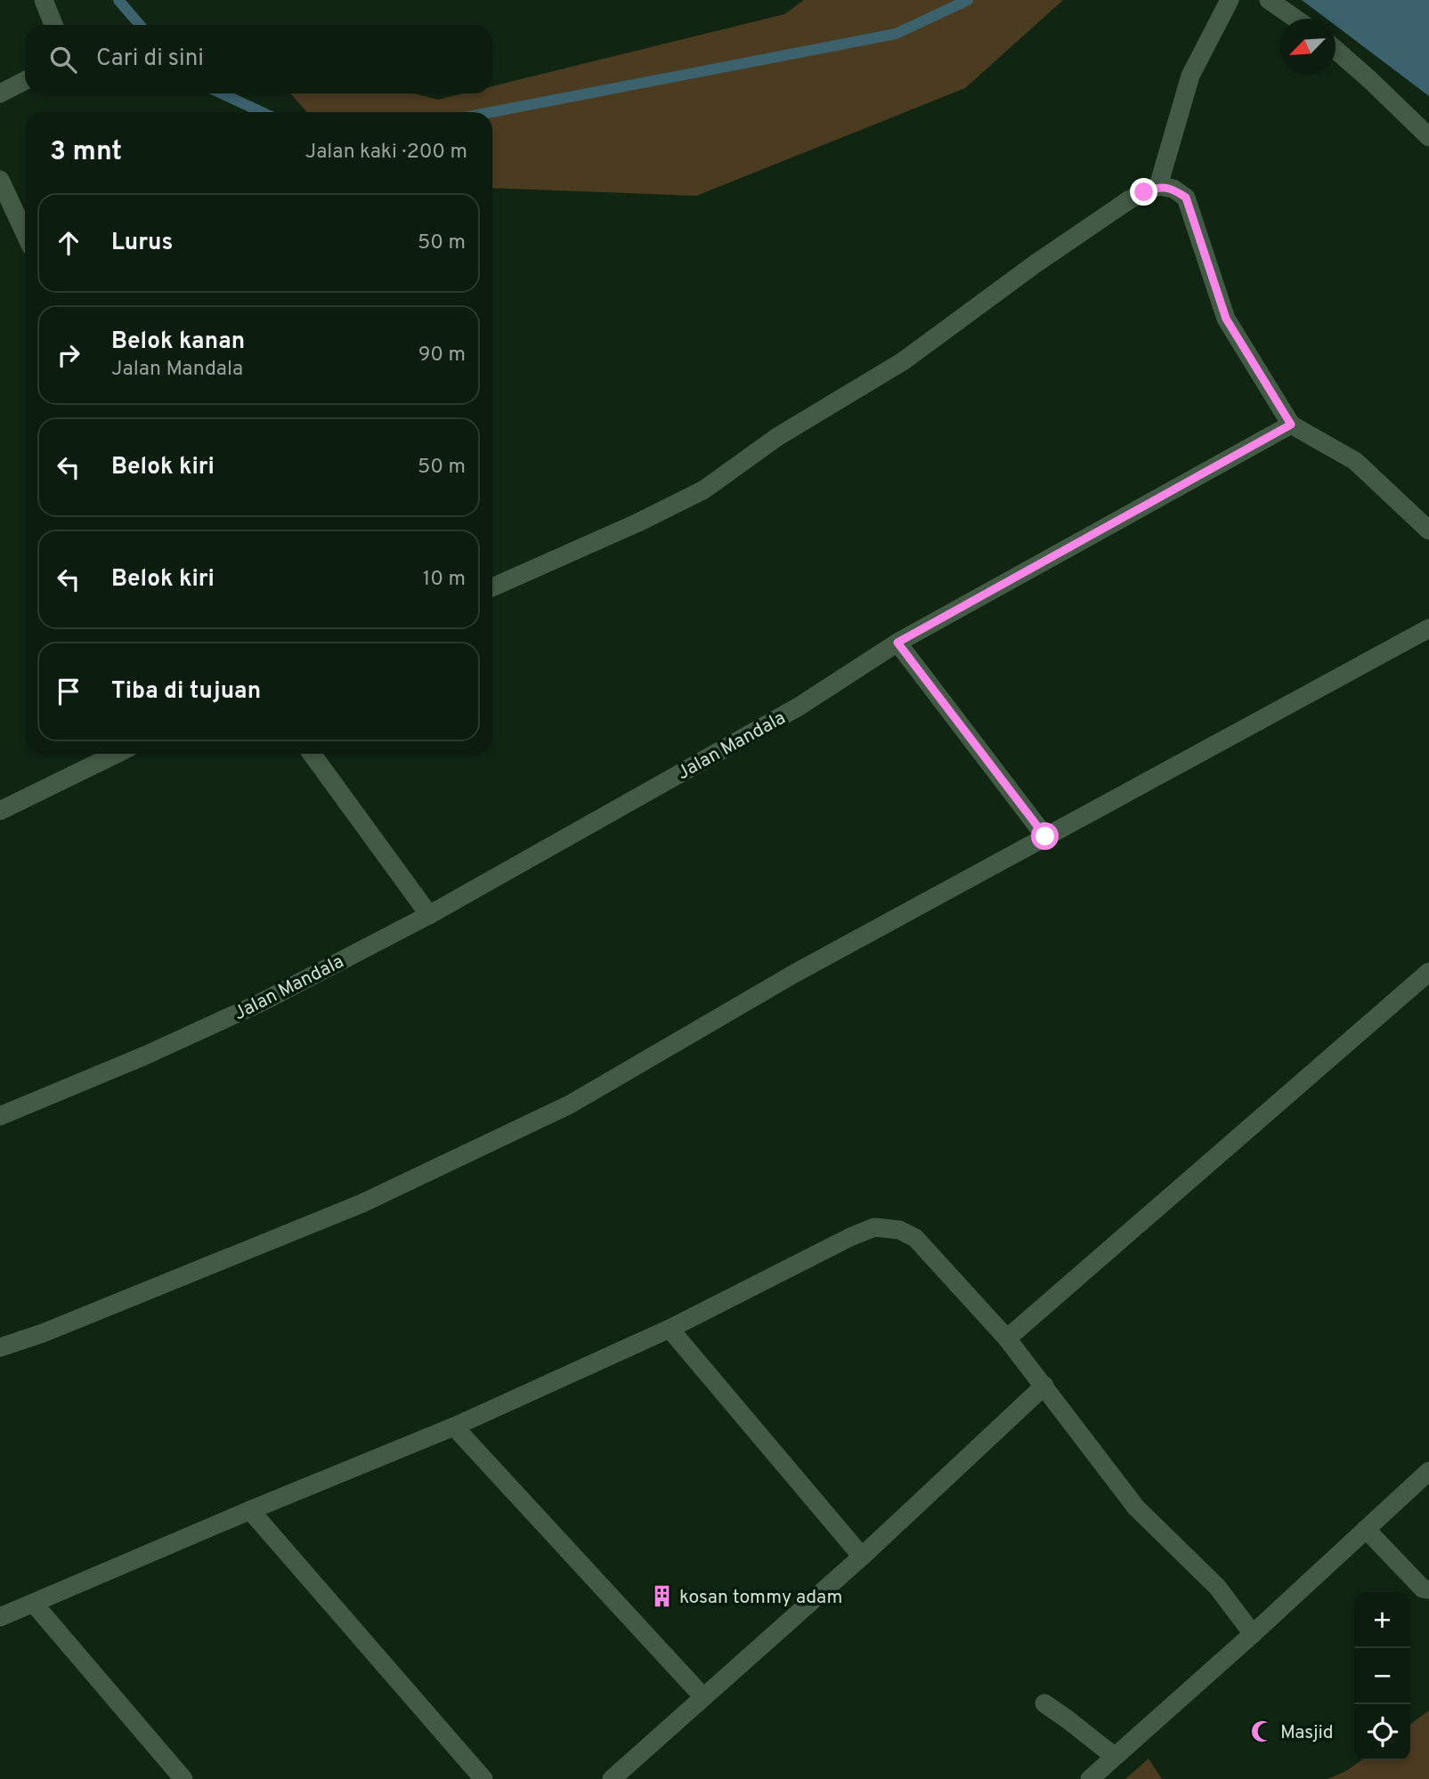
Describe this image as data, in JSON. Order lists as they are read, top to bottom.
{
  "streets": {
    "street": ["Jalan Mandala"]
  },
  "places": {
    "building": ["kosan tommy adam"],
    "mosque": ["Masjid"]
  },
  "north": "bottom left",
  "page": {
    "search": "Cari di sini",
    "heading": ["3 mnt", "Jalan kaki · 200 m"],
    "list": [
      ["Lurus", "50 m"],
      ["Belok kanan", "Jalan Mandala", "90 m"],
      ["Belok kiri", "50 m"],
      ["Belok kiri", "10 m"],
      "Tiba di tujuan"
    ],
    "map_buttons": ["+", "−"]
  }
}
